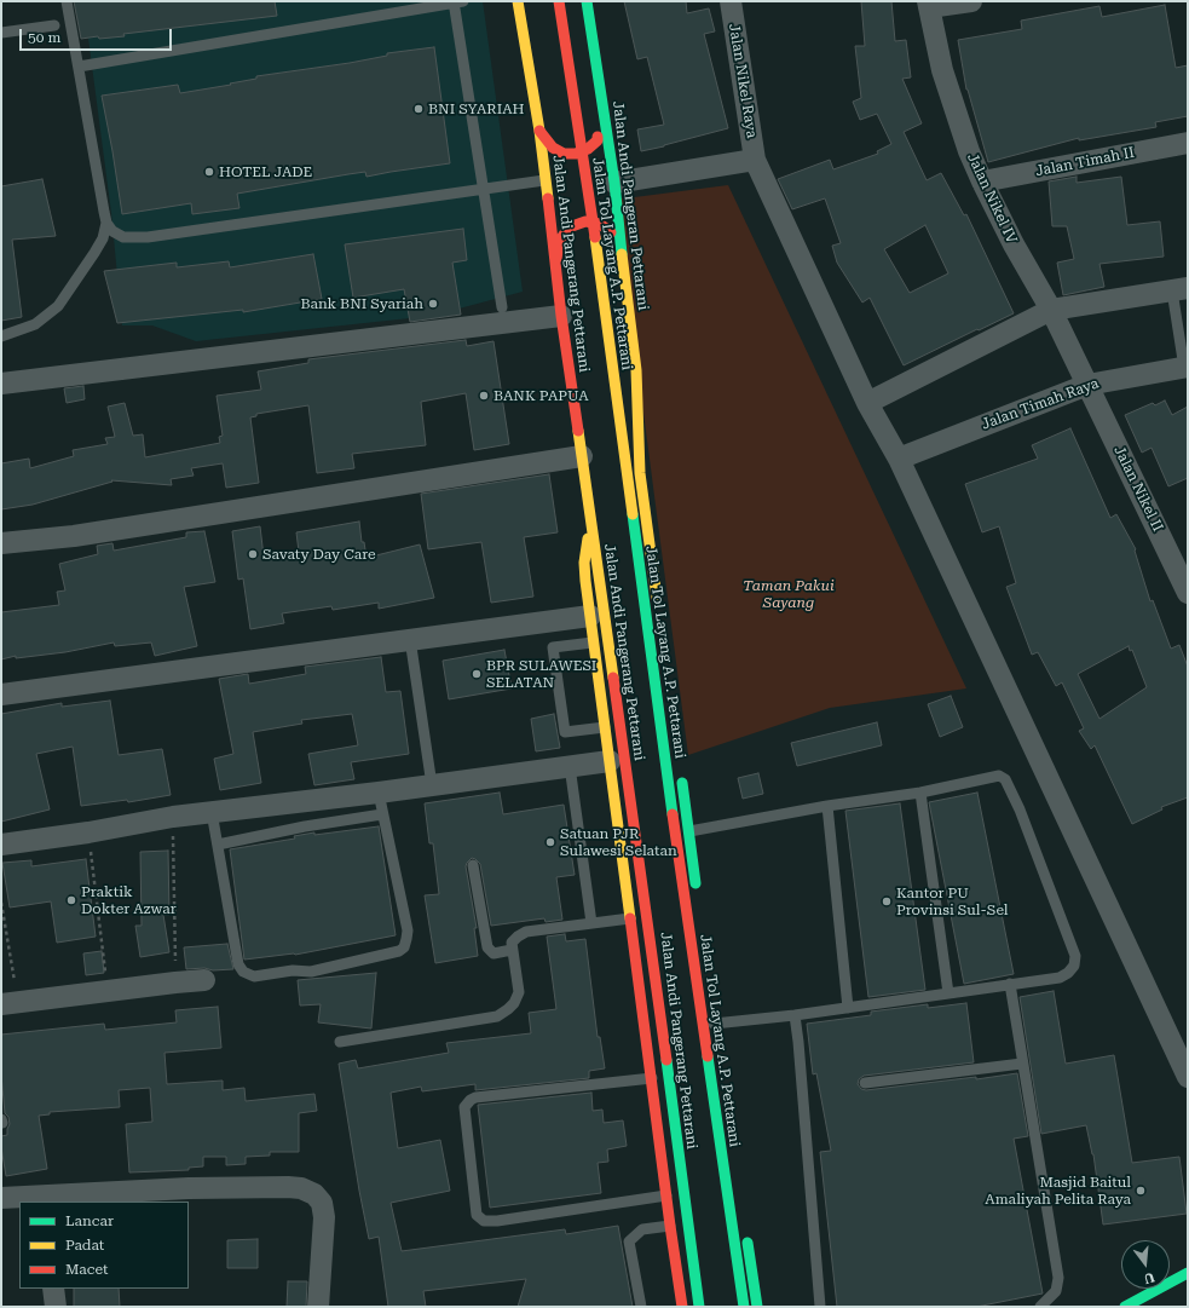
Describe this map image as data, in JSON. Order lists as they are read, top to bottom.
{
  "streets": {
    "main road": ["Jalan Andi Pangeran Pettarani", "Jalan Andi Pangerang Pettarani", "Jalan Tol Layang A.P. Pettarani"],
    "street": [
      "Jalan Nikel Raya",
      "Jalan Timah II",
      "Jalan Nikel IV",
      "Jalan Timah Raya",
      "Jalan Nikel II"
    ]
  },
  "crossings": [
    ["Jalan Nikel Raya", "Jalan Timah Raya"],
    ["Jalan Timah II", "Jalan Nikel IV"],
    ["Jalan Nikel IV", "Jalan Timah Raya"],
    ["Jalan Nikel IV", "Jalan Nikel II"],
    ["Jalan Timah Raya", "Jalan Nikel II"]
  ],
  "parks": ["Taman Pakui Sayang"],
  "places": [
    "BNI SYARIAH",
    "HOTEL JADE",
    "Bank BNI Syariah",
    "BANK PAPUA",
    "Savaty Day Care",
    "BPR SULAWESI SELATAN",
    "Satuan PJR Sulawesi Selatan",
    "Praktik Dokter Azwar",
    "Kantor PU Provinsi Sul-Sel",
    "Masjid Baitul Amaliyah Pelita Raya"
  ],
  "legend": ["Lancar", "Padat", "Macet"],
  "scale_bar": "50 m",
  "north": "bottom"
}
